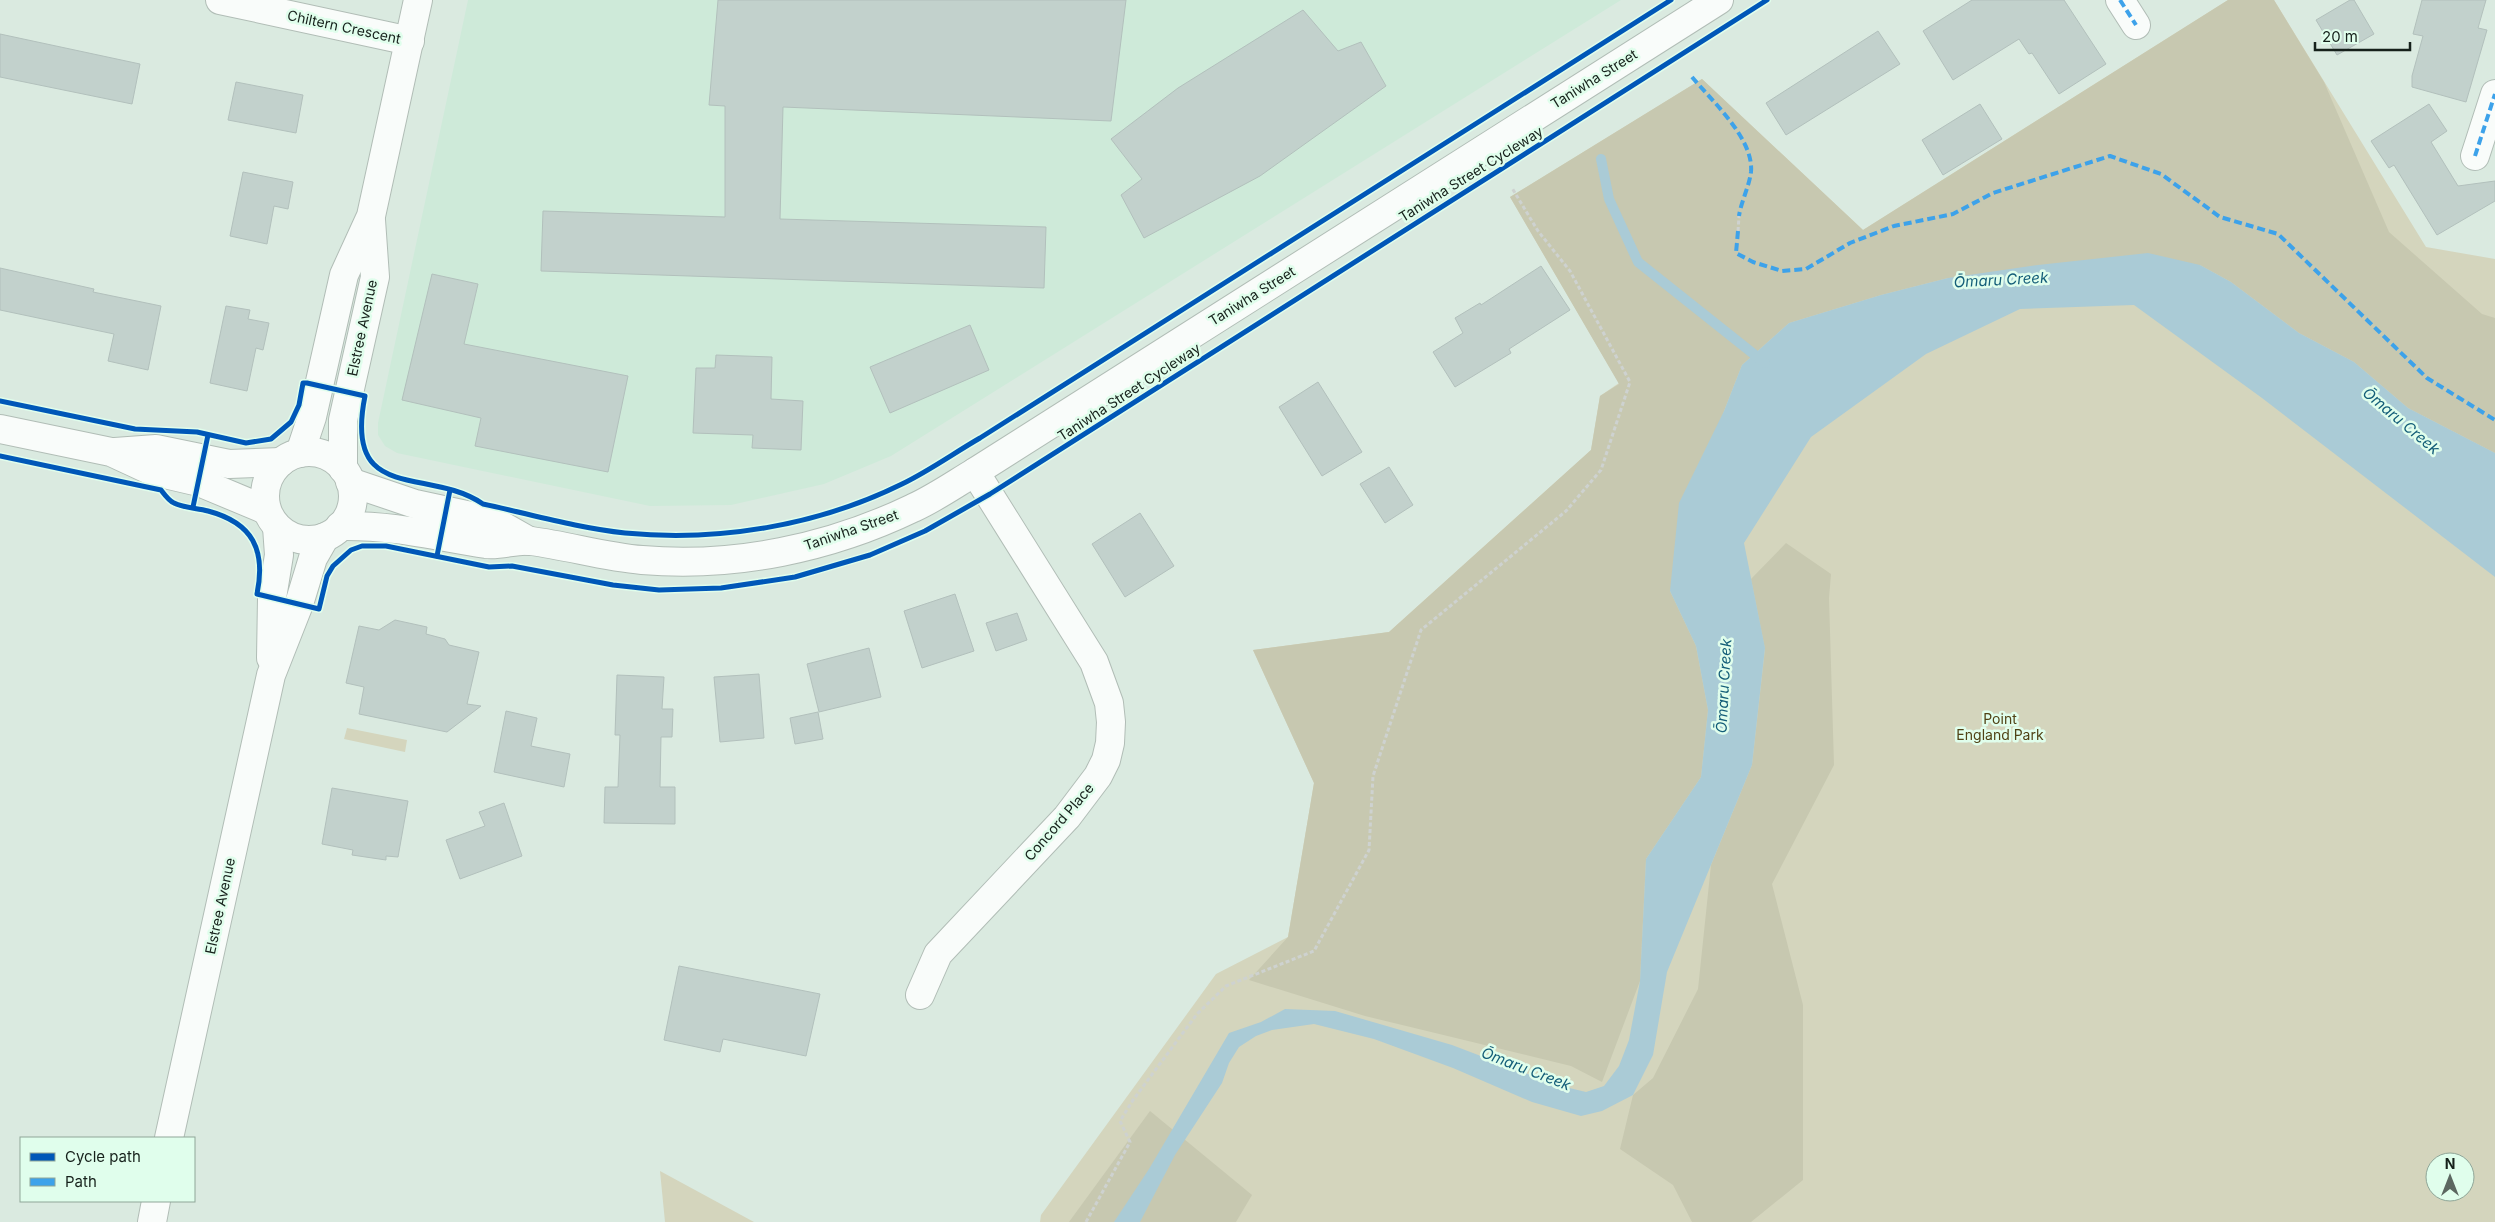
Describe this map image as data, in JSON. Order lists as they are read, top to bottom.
{
  "streets": {
    "street": [
      "Chiltern Crescent",
      "Taniwha Street",
      "Elstree Avenue",
      "Concord Place"
    ],
    "cycle path": ["Taniwha Street Cycleway"]
  },
  "crossings": [
    ["Chiltern Crescent", "Elstree Avenue"],
    ["Taniwha Street", "Elstree Avenue"],
    ["Taniwha Street", "Concord Place"]
  ],
  "water": ["Ōmaru Creek"],
  "parks": ["Point England Park"],
  "legend": ["Cycle path", "Path"],
  "scale_bar": "20 m",
  "north": "top"
}
